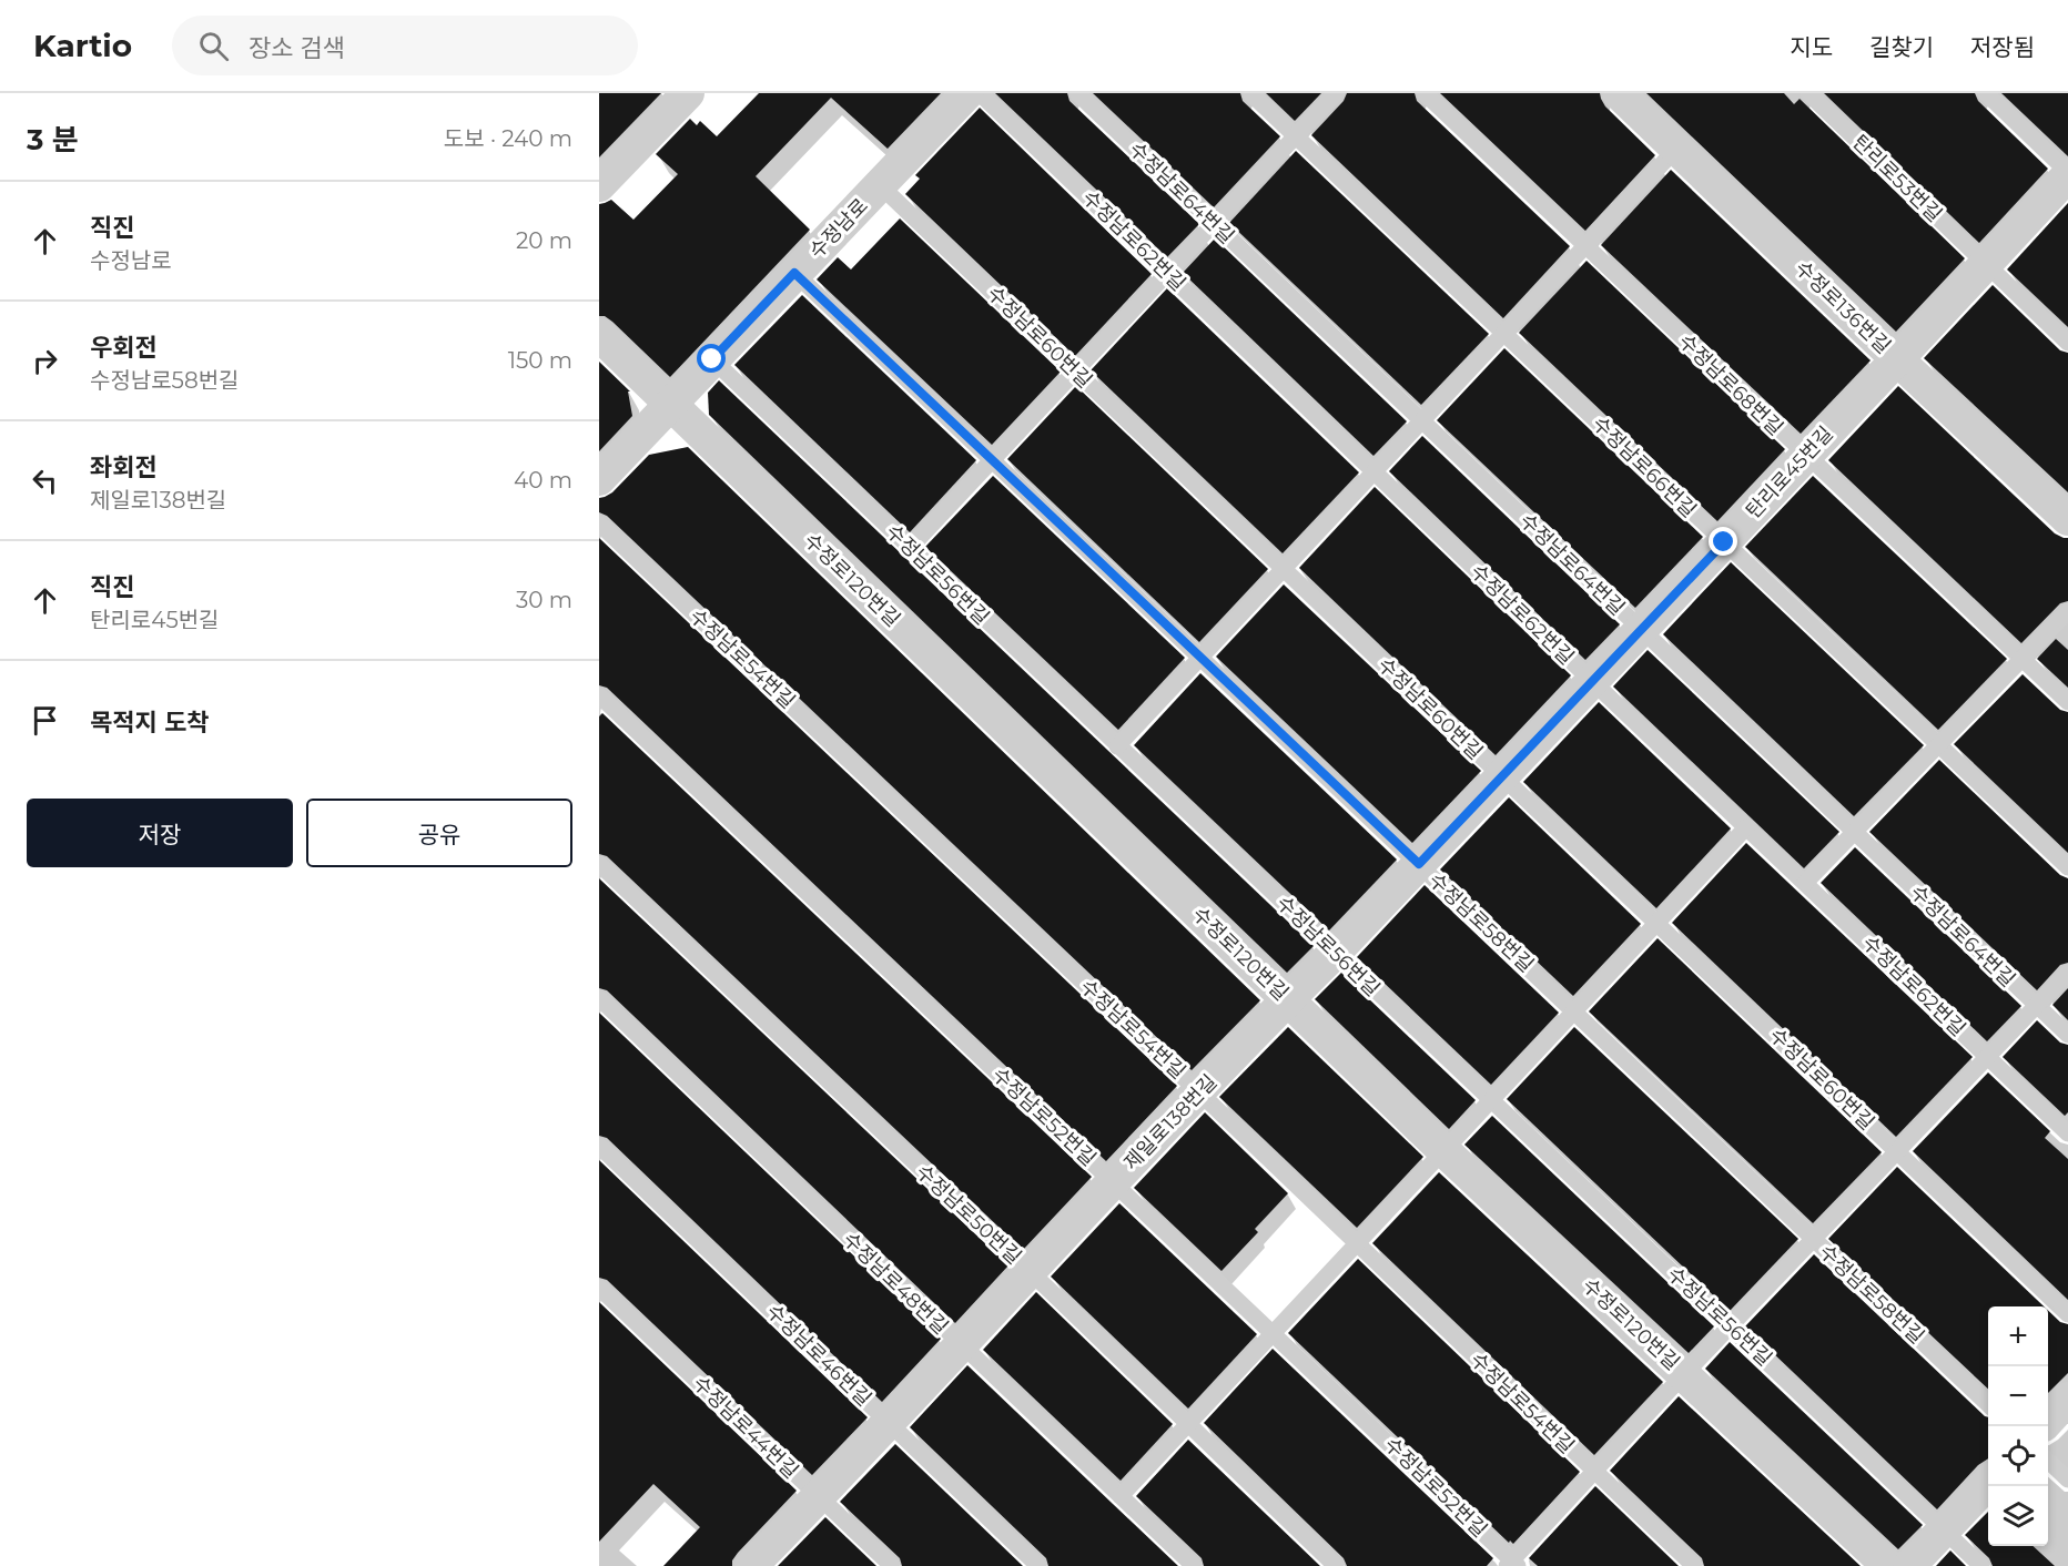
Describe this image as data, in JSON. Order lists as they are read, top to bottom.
{
  "streets": {
    "street": [
      "수정남로",
      "수정로136번길",
      "탄리로45번길",
      "수정로120번길",
      "제일로138번길"
    ],
    "lane": [
      "탄리로53번길",
      "수정남로64번길",
      "수정남로62번길",
      "수정남로60번길",
      "수정남로68번길",
      "수정남로66번길",
      "수정남로56번길",
      "수정남로54번길",
      "수정남로58번길",
      "수정남로52번길",
      "수정남로50번길",
      "수정남로48번길",
      "수정남로46번길",
      "수정남로44번길"
    ]
  },
  "crossings": [
    ["탄리로53번길", "탄리로45번길"],
    ["수정남로64번길", "탄리로45번길"],
    ["수정남로", "수정남로60번길"],
    ["수정남로", "수정남로56번길"],
    ["수정남로", "수정로120번길"],
    ["수정남로", "수정남로58번길"],
    ["수정남로62번길", "탄리로45번길"],
    ["수정남로62번길", "제일로138번길"],
    ["수정로136번길", "탄리로45번길"],
    ["수정남로60번길", "제일로138번길"],
    ["수정남로68번길", "탄리로45번길"],
    ["수정남로66번길", "탄리로45번길"],
    ["탄리로45번길", "제일로138번길"],
    ["수정남로56번길", "제일로138번길"],
    ["수정로120번길", "제일로138번길"],
    ["수정남로54번길", "제일로138번길"],
    ["수정남로58번길", "제일로138번길"],
    ["수정남로52번길", "제일로138번길"],
    ["제일로138번길", "수정남로50번길"],
    ["제일로138번길", "수정남로48번길"],
    ["제일로138번길", "수정남로46번길"],
    ["제일로138번길", "수정남로44번길"]
  ],
  "page": {
    "header": "Kartio",
    "search": "장소 검색",
    "nav": ["지도", "길찾기", "저장됨"],
    "heading": ["3 분", "도보 · 240 m"],
    "list": [
      ["직진", "수정남로", "20 m"],
      ["우회전", "수정남로58번길", "150 m"],
      ["좌회전", "제일로138번길", "40 m"],
      ["직진", "탄리로45번길", "30 m"],
      "목적지 도착"
    ],
    "buttons": ["저장", "공유"],
    "map_buttons": ["+", "−"]
  }
}
